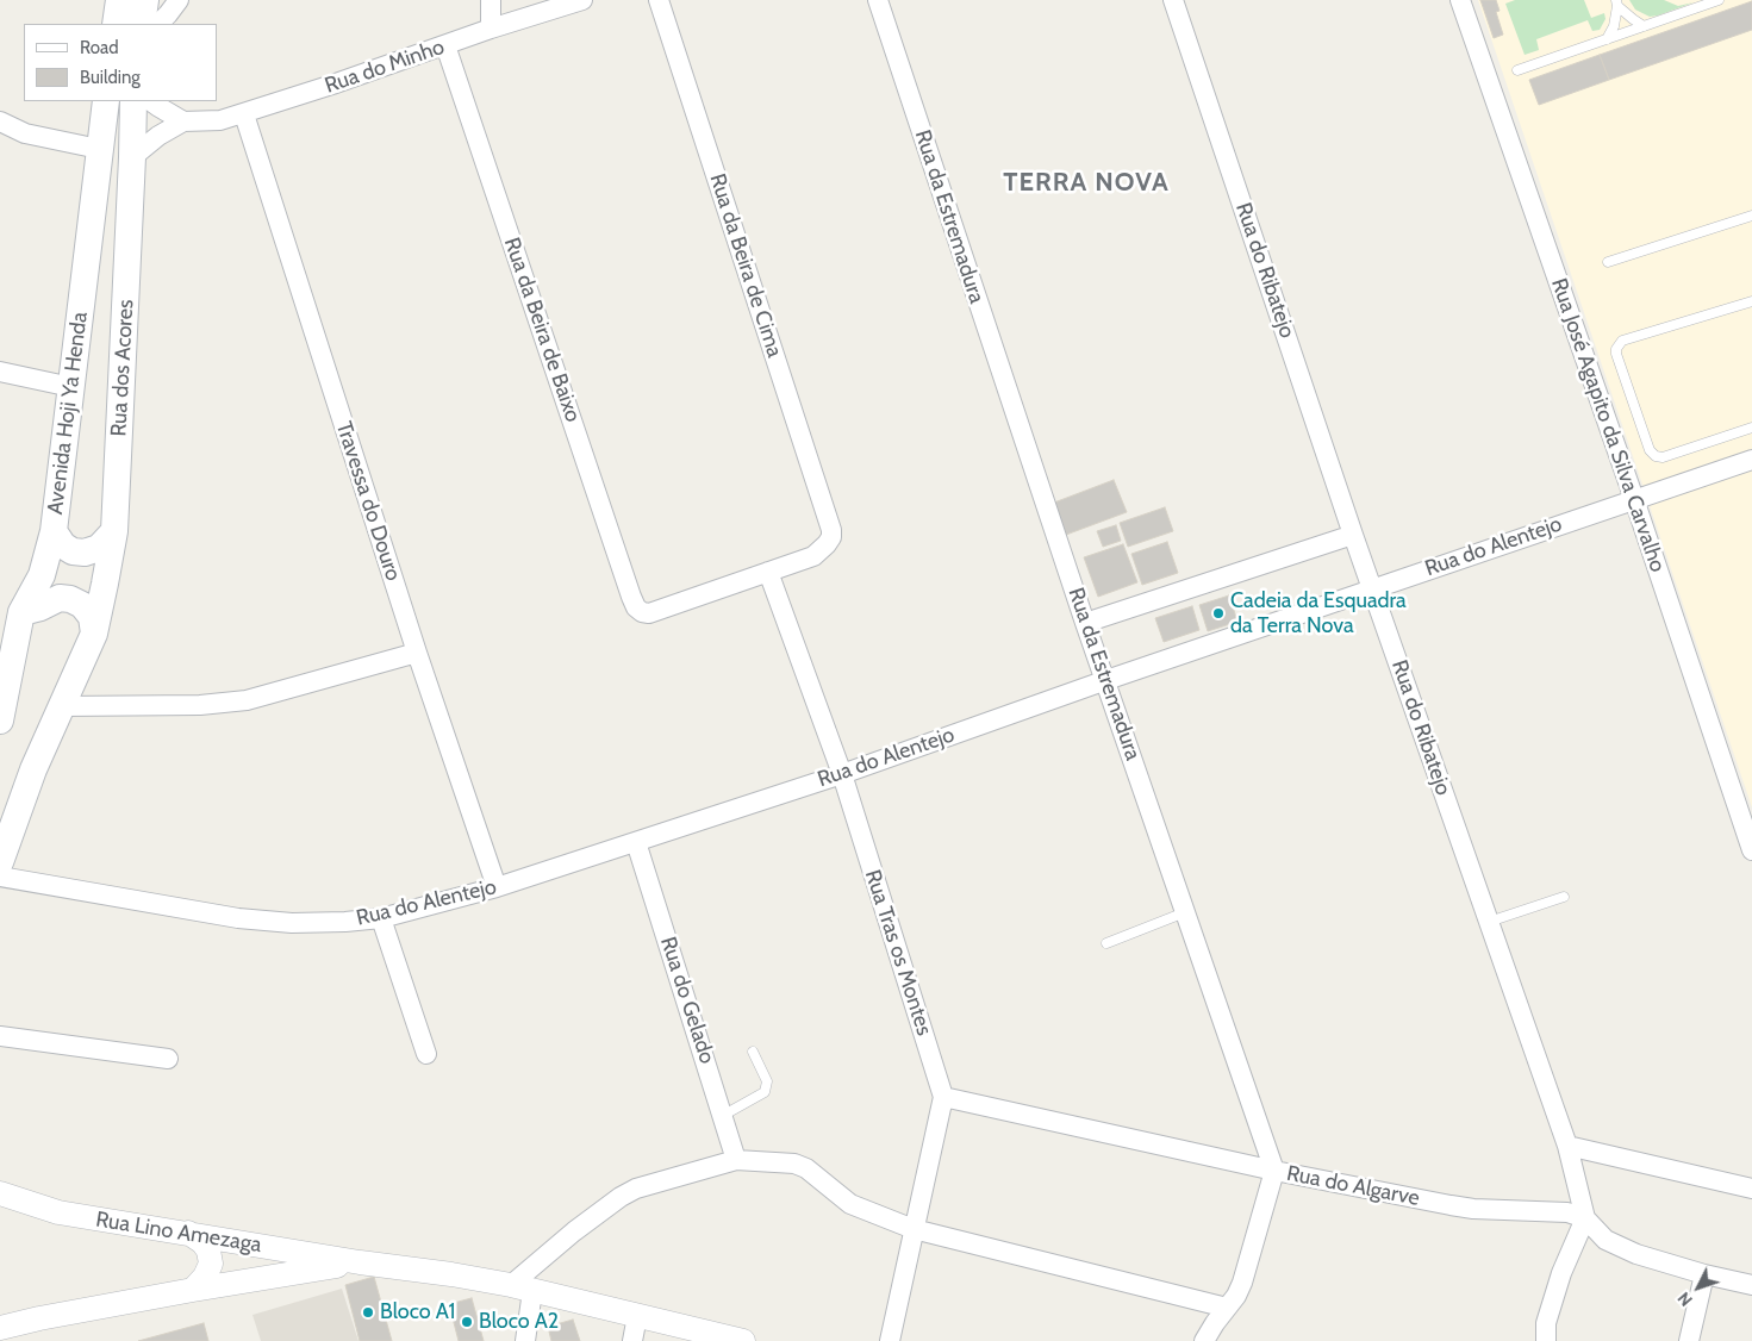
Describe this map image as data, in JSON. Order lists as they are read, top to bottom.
{
  "streets": {
    "main road": ["Rua dos Acores", "Avenida Hoji Ya Henda"],
    "street": [
      "Rua do Minho",
      "Rua da Estremadura",
      "Rua da Beira de Cima",
      "Rua do Ribatejo",
      "Rua da Beira de Baixo",
      "Rua José Agapito da Silva Carvalho",
      "Travessa do Douro",
      "Rua do Alentejo",
      "Rua Tras os Montes",
      "Rua do Gelado",
      "Rua do Algarve",
      "Rua Lino Amezaga"
    ]
  },
  "crossings": [
    ["Rua do Minho", "Rua da Beira de Baixo"],
    ["Rua do Minho", "Rua dos Acores"],
    ["Rua do Minho", "Travessa do Douro"],
    ["Rua da Estremadura", "Rua do Alentejo"],
    ["Rua da Estremadura", "Rua do Algarve"],
    ["Rua da Beira de Cima", "Rua da Beira de Baixo"],
    ["Rua da Beira de Cima", "Rua Tras os Montes"],
    ["Rua do Ribatejo", "Rua do Alentejo"],
    ["Rua do Ribatejo", "Rua do Algarve"],
    ["Rua da Beira de Baixo", "Rua Tras os Montes"],
    ["Rua José Agapito da Silva Carvalho", "Rua do Alentejo"],
    ["Travessa do Douro", "Rua do Alentejo"],
    ["Rua do Alentejo", "Rua Tras os Montes"],
    ["Rua do Alentejo", "Rua do Gelado"],
    ["Rua Tras os Montes", "Rua do Algarve"]
  ],
  "districts": ["TERRA NOVA"],
  "places": ["Cadeia da Esquadra da Terra Nova", "Bloco A1", "Bloco A2"],
  "legend": ["Road", "Building"],
  "north": "bottom left"
}
